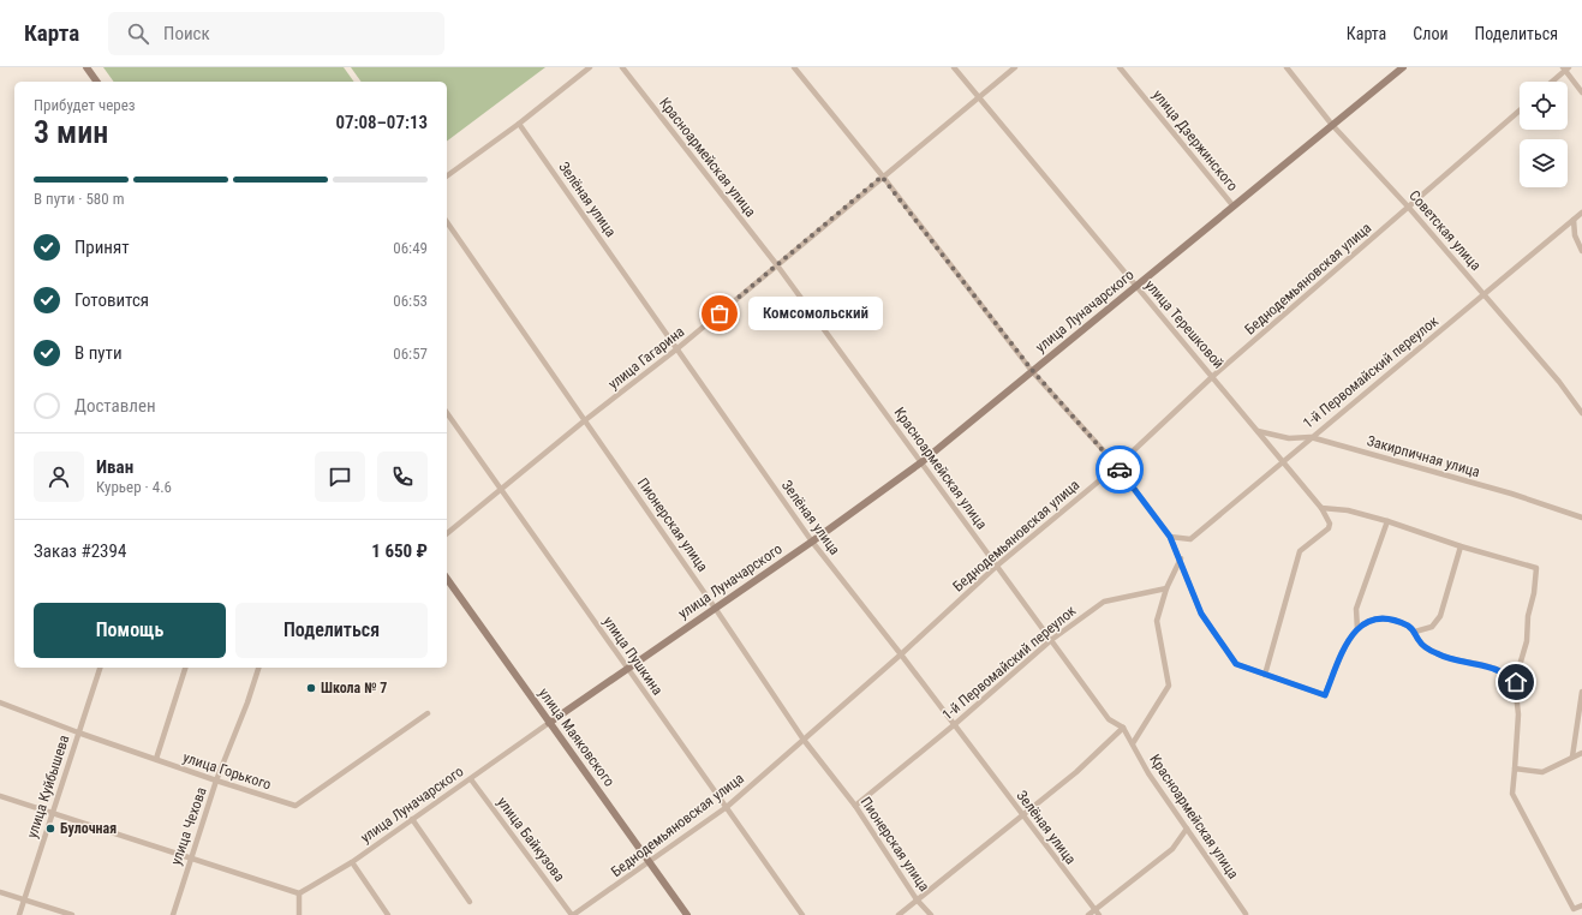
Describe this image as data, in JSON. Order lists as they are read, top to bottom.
{
  "streets": {
    "main road": ["улица Луначарского", "улица Маяковского"],
    "street": [
      "улица Дзержинского",
      "Красноармейская улица",
      "Зелёная улица",
      "Советская улица",
      "Беднодемьяновская улица",
      "улица Терешковой",
      "улица Гагарина",
      "1-й Первомайский переулок",
      "Закирпичная улица",
      "Пионерская улица",
      "улица Пушкина",
      "улица Горького",
      "улица Куйбышева",
      "улица Чехова",
      "улица Байкузова"
    ]
  },
  "crossings": [
    ["улица Дзержинского", "улица Луначарского"],
    ["Красноармейская улица", "Беднодемьяновская улица"],
    ["Красноармейская улица", "улица Луначарского"],
    ["Красноармейская улица", "улица Гагарина"],
    ["Красноармейская улица", "1-й Первомайский переулок"],
    ["Зелёная улица", "Беднодемьяновская улица"],
    ["Зелёная улица", "улица Луначарского"],
    ["Зелёная улица", "улица Гагарина"],
    ["Зелёная улица", "1-й Первомайский переулок"],
    ["Советская улица", "Беднодемьяновская улица"],
    ["Советская улица", "улица Луначарского"],
    ["Советская улица", "1-й Первомайский переулок"],
    ["Беднодемьяновская улица", "улица Терешковой"],
    ["Беднодемьяновская улица", "Пионерская улица"],
    ["Беднодемьяновская улица", "улица Пушкина"],
    ["Беднодемьяновская улица", "улица Маяковского"],
    ["Беднодемьяновская улица", "улица Байкузова"],
    ["улица Луначарского", "улица Терешковой"],
    ["улица Луначарского", "Пионерская улица"],
    ["улица Луначарского", "улица Пушкина"],
    ["улица Луначарского", "улица Маяковского"],
    ["улица Луначарского", "улица Байкузова"],
    ["улица Терешковой", "улица Гагарина"],
    ["улица Терешковой", "1-й Первомайский переулок"],
    ["улица Терешковой", "Закирпичная улица"],
    ["улица Гагарина", "Пионерская улица"],
    ["улица Гагарина", "улица Пушкина"],
    ["1-й Первомайский переулок", "Закирпичная улица"],
    ["1-й Первомайский переулок", "Пионерская улица"],
    ["улица Горького", "улица Куйбышева"],
    ["улица Горького", "улица Чехова"]
  ],
  "places": ["Комсомольский", "Школа № 7", "Булочная"],
  "page": {
    "header": "Карта",
    "search": "Поиск",
    "nav": ["Карта", "Слои", "Поделиться"],
    "heading": ["3 мин", "Прибудет через", "07:08–07:13"],
    "panel": [
      "Иван",
      "Курьер · 4.6",
      "Заказ #2394",
      "1 650 ₽"
    ],
    "bar": "В пути · 580 m",
    "list": [
      ["Принят", "06:49"],
      ["Готовится", "06:53"],
      ["В пути", "06:57"],
      "Доставлен"
    ],
    "bubble": "Комсомольский",
    "buttons": ["Помощь", "Поделиться"]
  }
}
